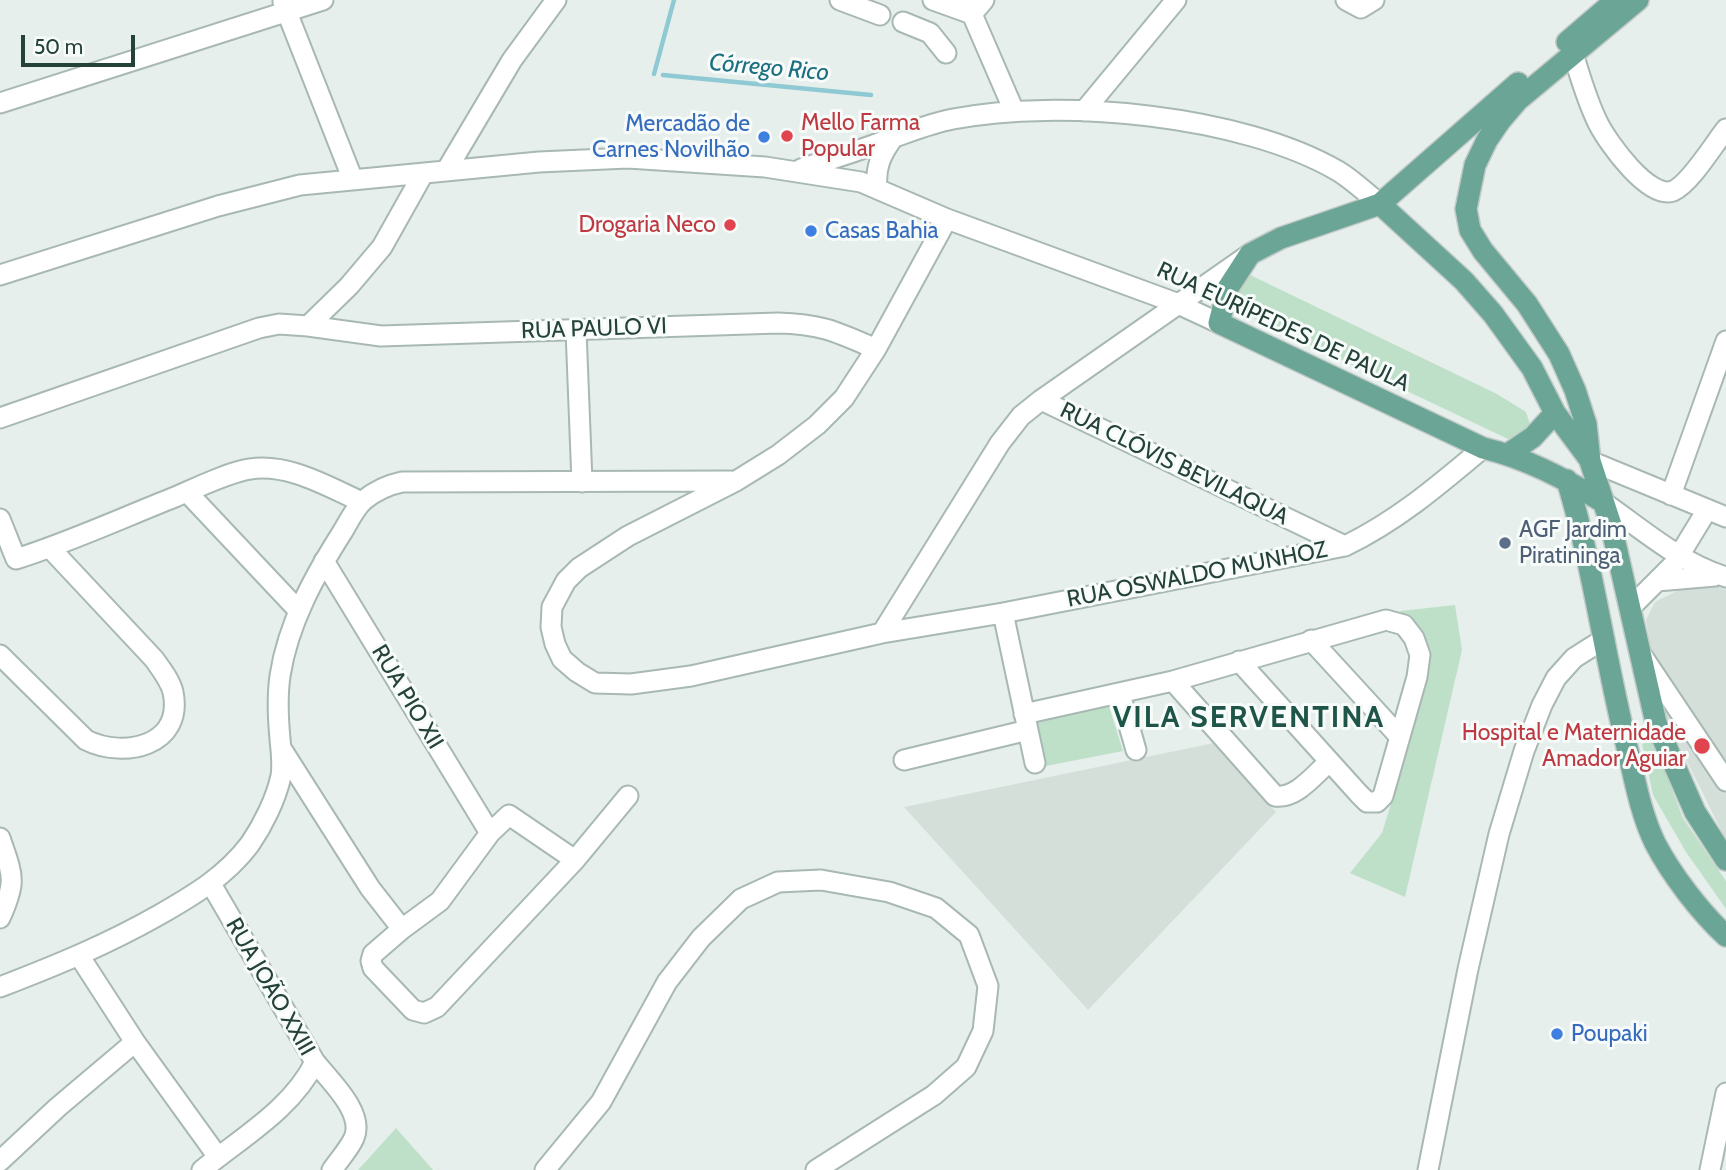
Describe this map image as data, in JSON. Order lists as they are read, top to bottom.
{
  "streets": {
    "main road": ["RUA EURÍPEDES DE PAULA"],
    "street": [
      "RUA PAULO VI",
      "RUA CLÓVIS BEVILAQUA",
      "RUA OSWALDO MUNHOZ",
      "RUA PIO XII",
      "RUA JOÃO XXIII"
    ]
  },
  "crossings": [
    ["RUA EURÍPEDES DE PAULA", "RUA OSWALDO MUNHOZ"],
    ["RUA PAULO VI", "RUA OSWALDO MUNHOZ"],
    ["RUA CLÓVIS BEVILAQUA", "RUA OSWALDO MUNHOZ"]
  ],
  "districts": ["VILA SERVENTINA"],
  "water": ["Córrego Rico"],
  "places": [
    "Mello Farma Popular",
    "Mercadão de Carnes Novilhão",
    "Drogaria Neco",
    "Casas Bahia",
    "AGF Jardim Piratininga",
    "Hospital e Maternidade Amador Aguiar",
    "Poupaki"
  ],
  "scale_bar": "50 m"
}
